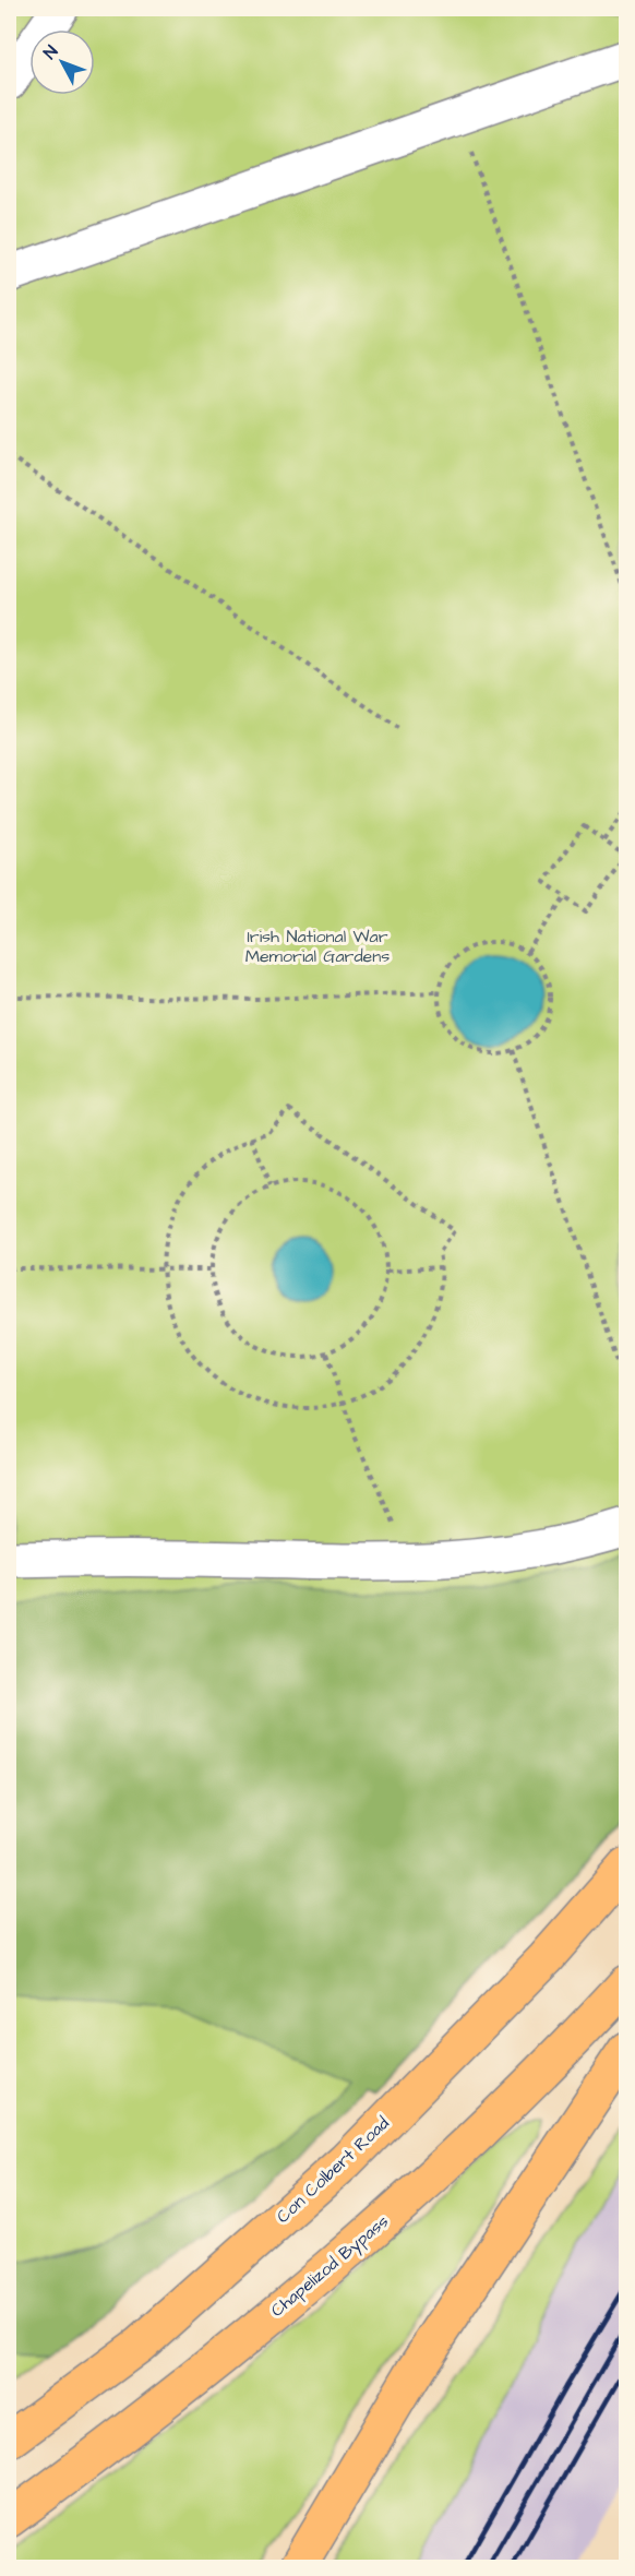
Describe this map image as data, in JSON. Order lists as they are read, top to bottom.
{
  "streets": {
    "main road": ["Con Colbert Road", "Chapelizod Bypass"]
  },
  "parks": ["Irish National War Memorial Gardens"],
  "north": "top left"
}
